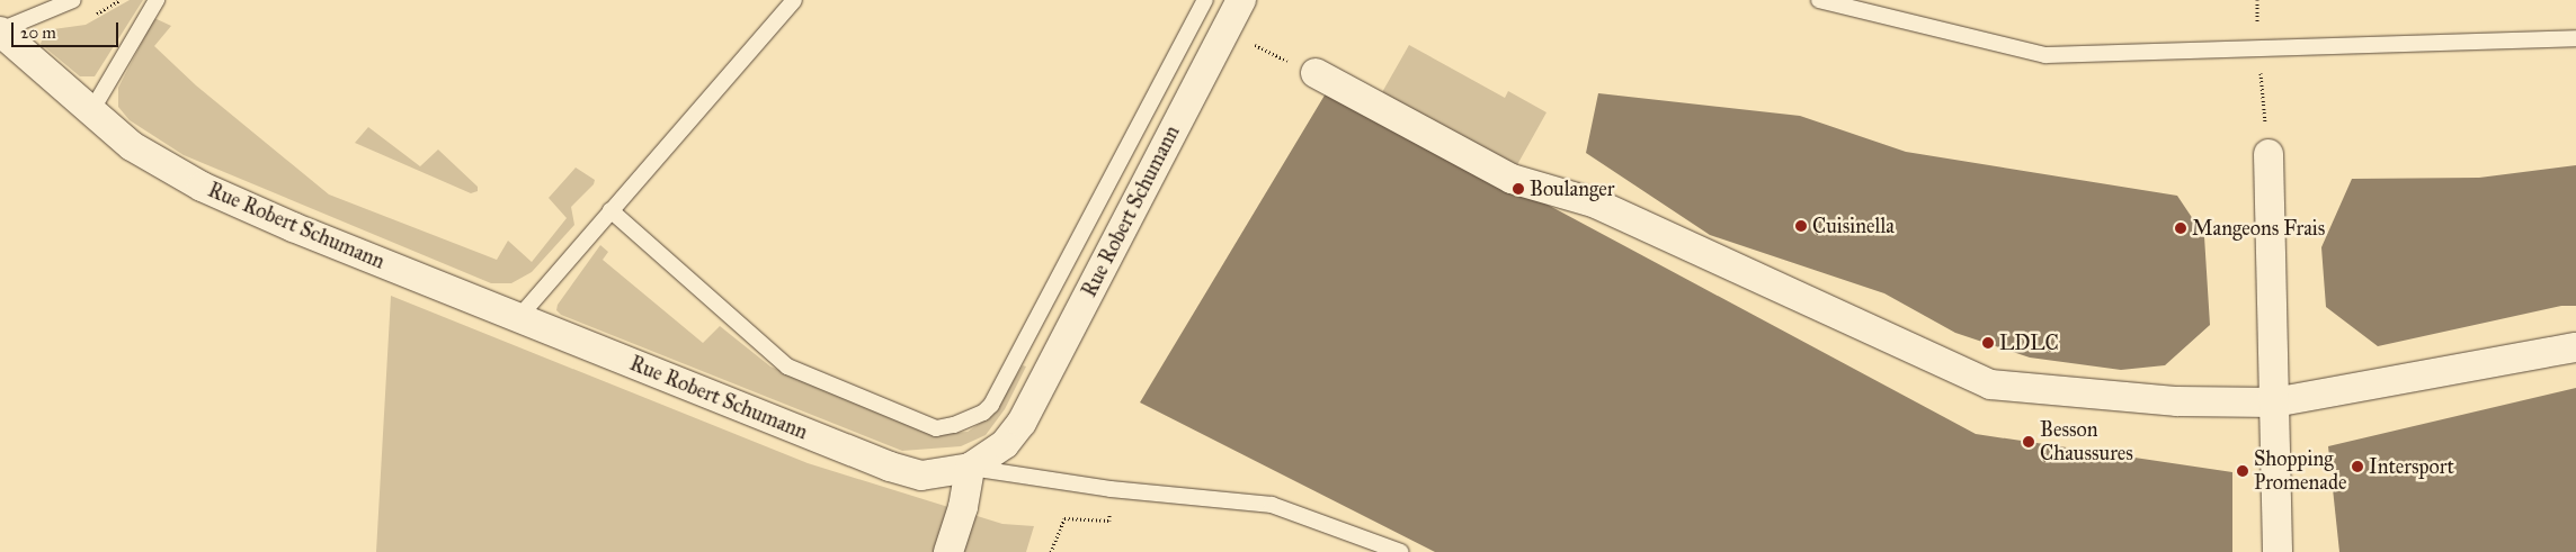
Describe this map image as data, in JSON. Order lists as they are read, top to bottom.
{
  "streets": {
    "street": ["Rue Robert Schumann"]
  },
  "places": [
    "Boulanger",
    "Cuisinella",
    "Mangeons Frais",
    "LDLC",
    "Besson Chaussures",
    "Intersport",
    "Shopping Promenade"
  ],
  "scale_bar": "20 m"
}
